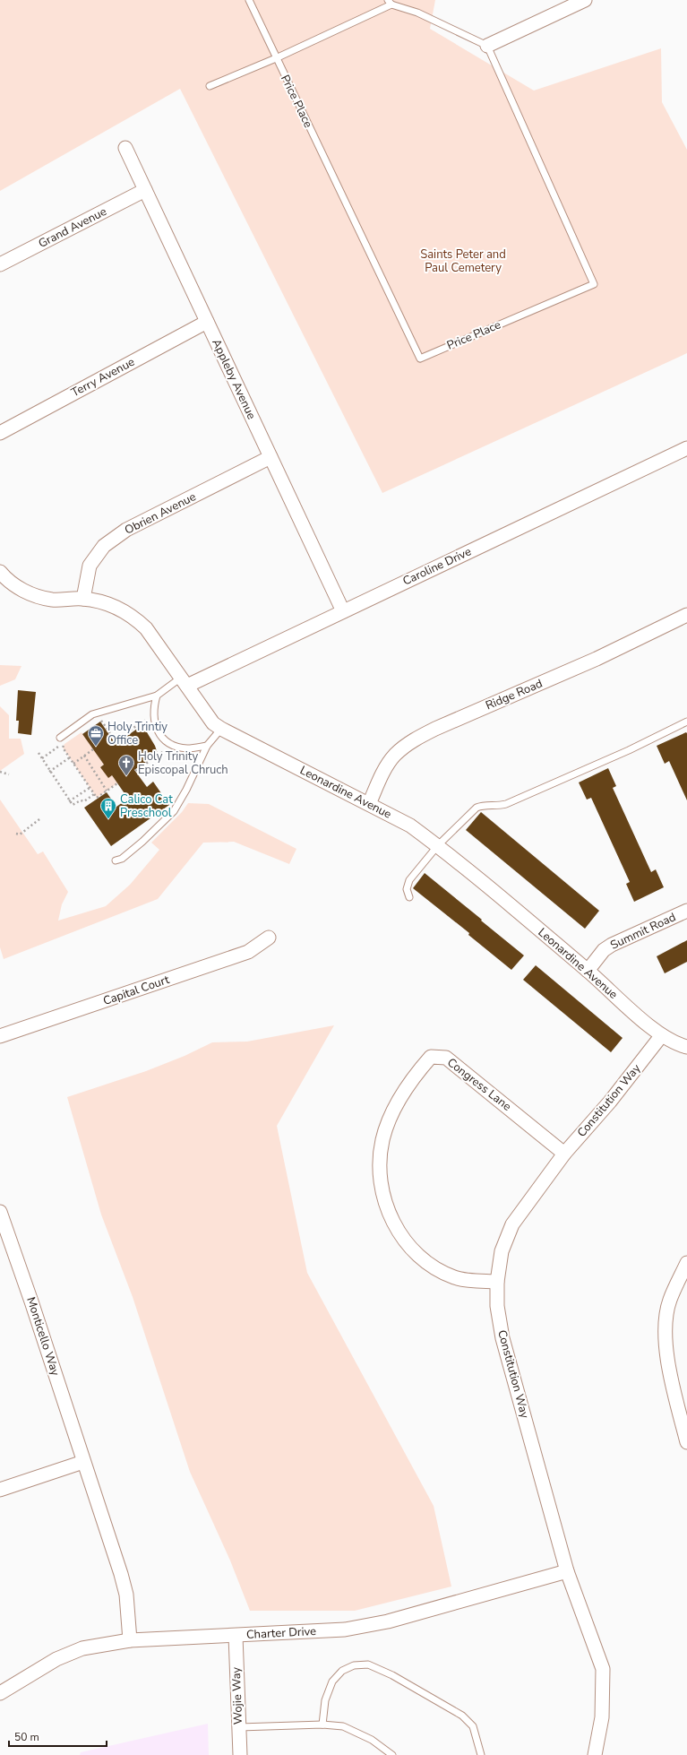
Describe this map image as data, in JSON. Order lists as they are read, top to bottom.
{
  "streets": {
    "street": [
      "Grand Avenue",
      "Terry Avenue",
      "Appleby Avenue",
      "Obrien Avenue",
      "Caroline Drive",
      "Ridge Road",
      "Leonardine Avenue",
      "Summit Road",
      "Capital Court",
      "Congress Lane",
      "Constitution Way",
      "Monticello Way",
      "Charter Drive",
      "Wojie Way"
    ],
    "lane": ["Price Place"]
  },
  "crossings": [
    ["Grand Avenue", "Appleby Avenue"],
    ["Terry Avenue", "Appleby Avenue"],
    ["Appleby Avenue", "Obrien Avenue"],
    ["Appleby Avenue", "Caroline Drive"],
    ["Obrien Avenue", "Leonardine Avenue"],
    ["Caroline Drive", "Leonardine Avenue"],
    ["Ridge Road", "Leonardine Avenue"],
    ["Leonardine Avenue", "Summit Road"],
    ["Leonardine Avenue", "Constitution Way"],
    ["Congress Lane", "Constitution Way"],
    ["Constitution Way", "Charter Drive"],
    ["Monticello Way", "Charter Drive"],
    ["Charter Drive", "Wojie Way"]
  ],
  "parks": ["Saints Peter and Paul Cemetery"],
  "places": {
    "office": ["Holy Trintiy Office"],
    "church": ["Holy Trinity Episcopal Chruch"],
    "building": ["Calico Cat Preschool"]
  },
  "scale_bar": "50 m"
}
